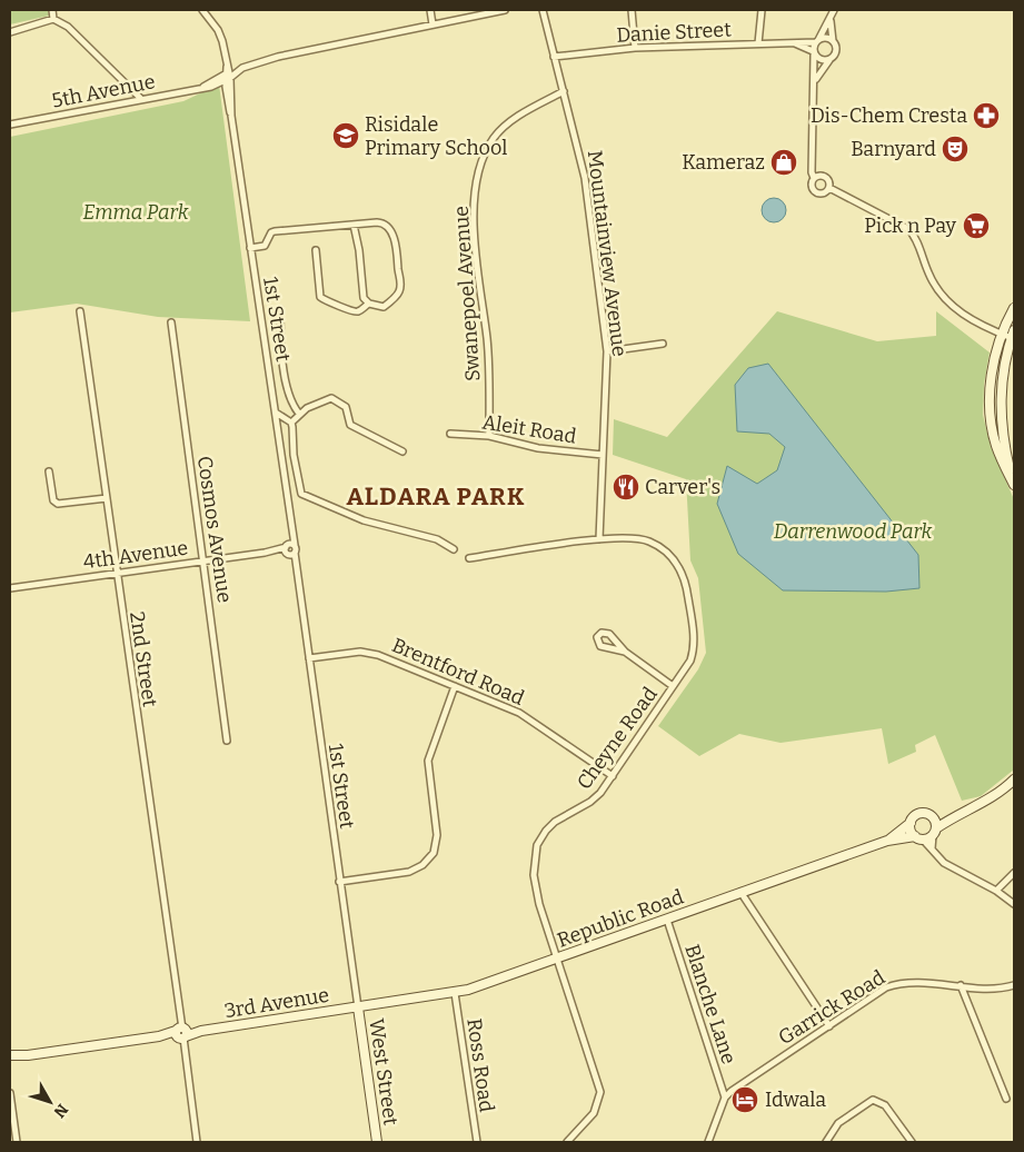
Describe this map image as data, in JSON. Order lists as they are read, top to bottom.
{
  "streets": {
    "main road": ["Republic Road", "3rd Avenue", "West Street"],
    "street": [
      "Danie Street",
      "5th Avenue",
      "Mountainview Avenue",
      "Swanepoel Avenue",
      "1st Street",
      "Aleit Road",
      "Cosmos Avenue",
      "4th Avenue",
      "2nd Street",
      "Brentford Road",
      "Cheyne Road",
      "Blanche Lane",
      "Garrick Road",
      "Ross Road"
    ]
  },
  "crossings": [
    ["Danie Street", "Mountainview Avenue"],
    ["5th Avenue", "1st Street"],
    ["Mountainview Avenue", "Swanepoel Avenue"],
    ["Mountainview Avenue", "Aleit Road"],
    ["Mountainview Avenue", "Cheyne Road"],
    ["Swanepoel Avenue", "Aleit Road"],
    ["1st Street", "4th Avenue"],
    ["1st Street", "Brentford Road"],
    ["1st Street", "Republic Road"],
    ["1st Street", "3rd Avenue"],
    ["1st Street", "West Street"],
    ["Cosmos Avenue", "4th Avenue"],
    ["4th Avenue", "2nd Street"],
    ["2nd Street", "3rd Avenue"],
    ["Brentford Road", "Cheyne Road"],
    ["Cheyne Road", "Republic Road"],
    ["Republic Road", "3rd Avenue"],
    ["Republic Road", "Blanche Lane"],
    ["Republic Road", "Ross Road"],
    ["Republic Road", "West Street"],
    ["3rd Avenue", "West Street"],
    ["Blanche Lane", "Garrick Road"]
  ],
  "districts": ["ALDARA PARK"],
  "parks": ["Emma Park", "Darrenwood Park"],
  "places": {
    "pharmacy": ["Dis-Chem Cresta"],
    "school or university": ["Risidale Primary School"],
    "theatre": ["Barnyard"],
    "shop": ["Kameraz"],
    "supermarket": ["Pick n Pay"],
    "restaurant": ["Carver's"],
    "hotel": ["Idwala"]
  },
  "north": "bottom right"
}
